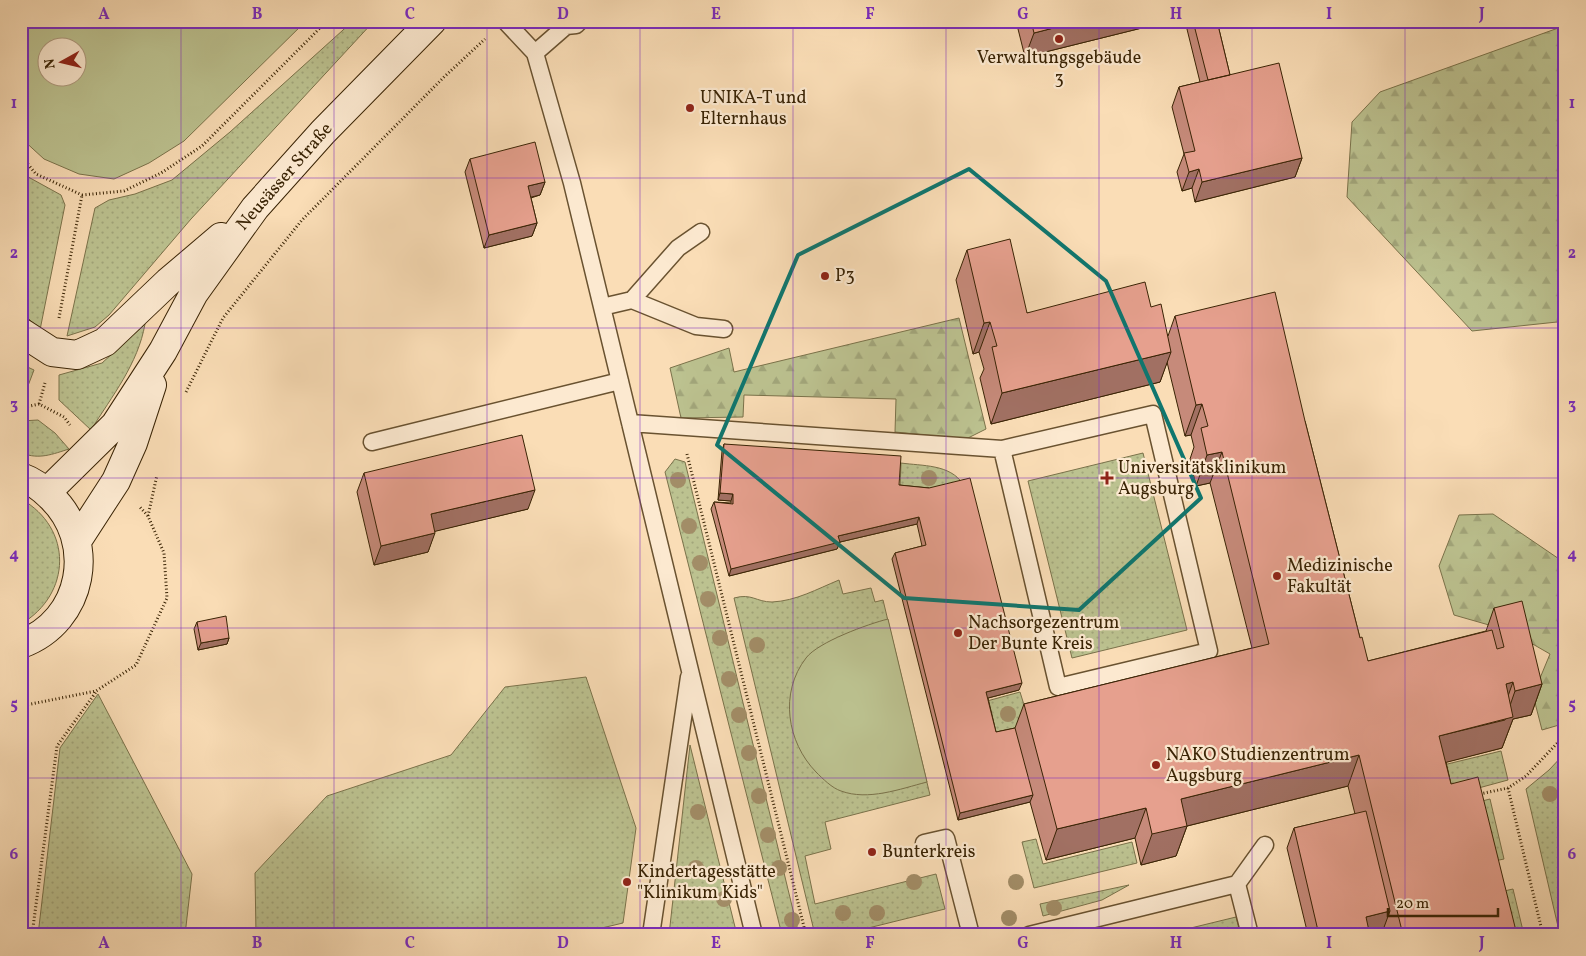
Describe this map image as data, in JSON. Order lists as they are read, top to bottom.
{
  "streets": {
    "main road": ["Neusässer Straße"]
  },
  "places": {
    "other": [
      "Verwaltungsgebäude 3",
      "UNIKA-T und Elternhaus",
      "P3",
      "Medizinische Fakultät",
      "Nachsorgezentrum Der Bunte Kreis",
      "NAKO Studienzentrum Augsburg",
      "Bunterkreis",
      "Kindertagesstätte \"Klinikum Kids\""
    ],
    "health": ["Universitätsklinikum Augsburg"]
  },
  "scale_bar": "20 m",
  "north": "left",
  "grid": {
    "columns": [
      "A",
      "B",
      "C",
      "D",
      "E",
      "F",
      "G",
      "H",
      "I",
      "J"
    ],
    "rows": [
      "1",
      "2",
      "3",
      "4",
      "5",
      "6"
    ]
  }
}
